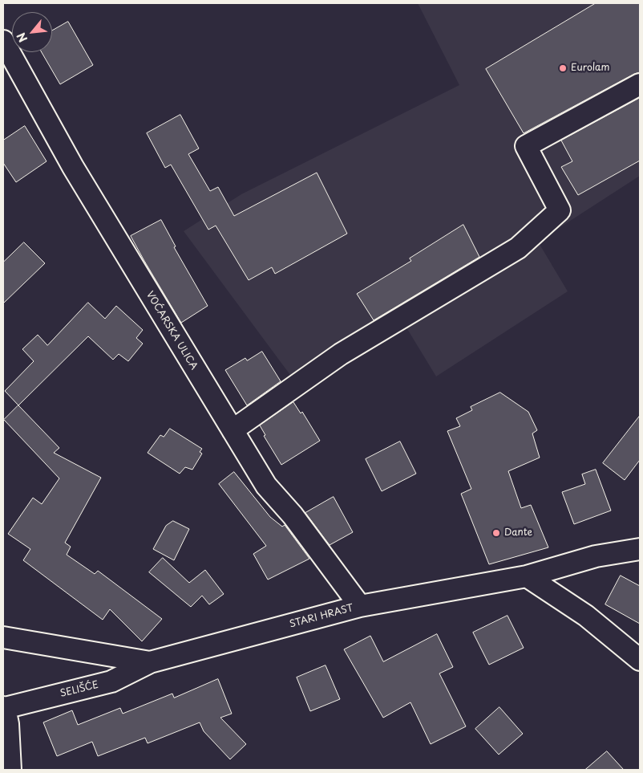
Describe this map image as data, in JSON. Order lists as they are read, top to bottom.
{
  "streets": {
    "street": ["VOĆARSKA ULICA", "STARI HRAST", "SELIŠĆE"]
  },
  "crossings": [
    ["VOĆARSKA ULICA", "STARI HRAST"],
    ["STARI HRAST", "SELIŠĆE"]
  ],
  "places": ["Eurolam", "Dante"],
  "north": "bottom left"
}
